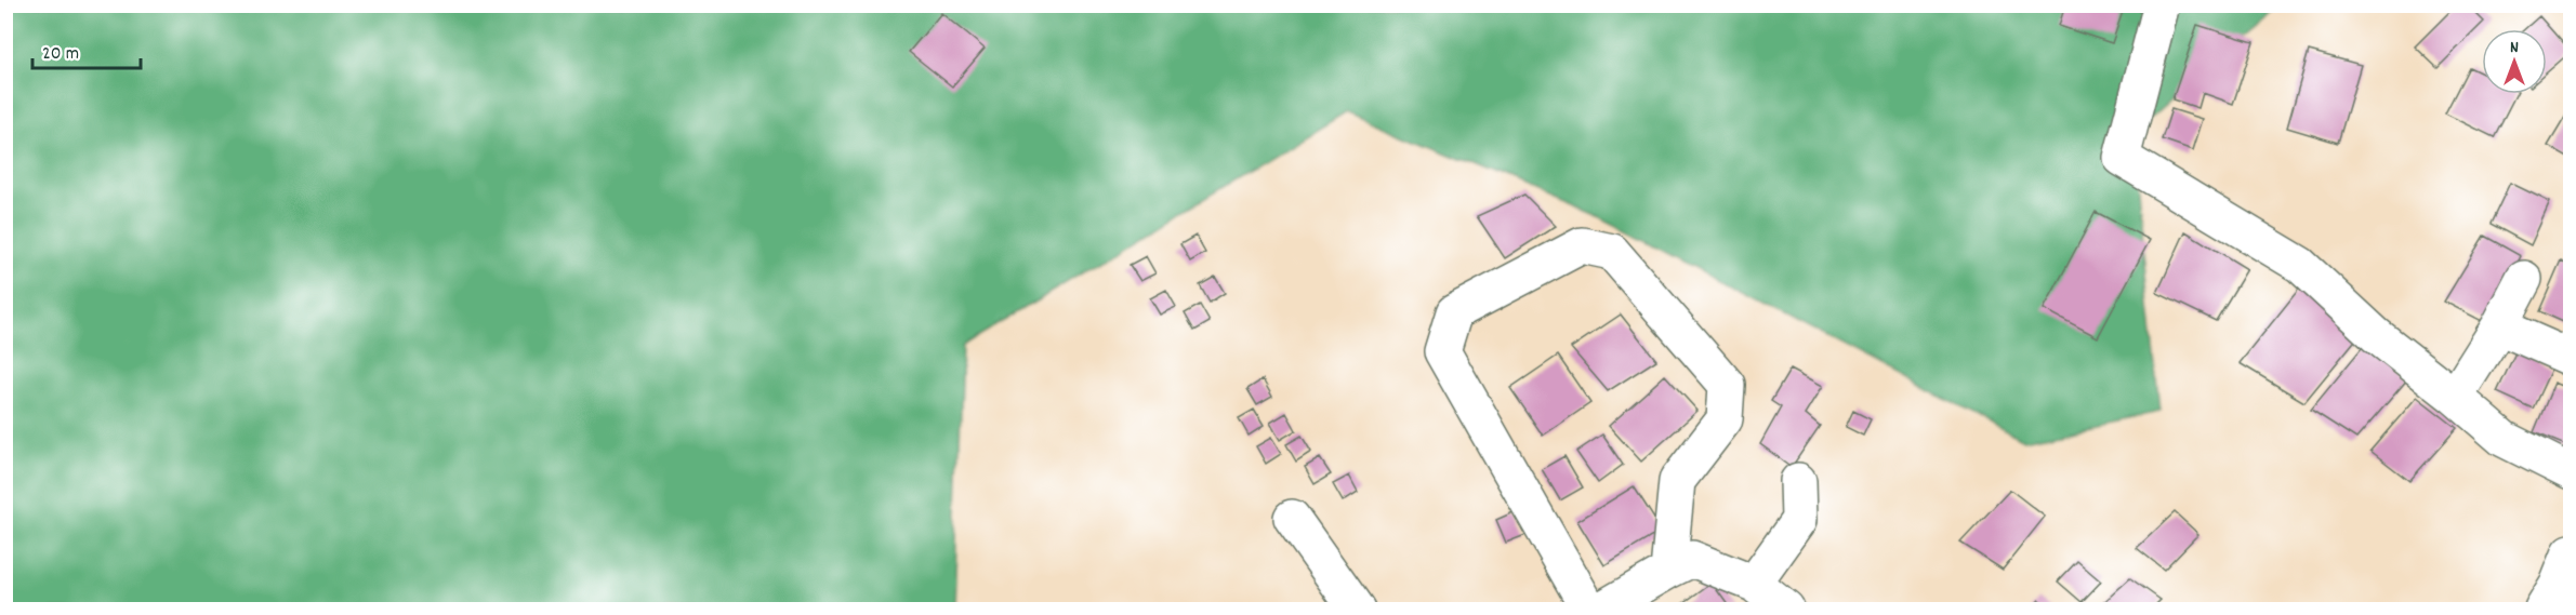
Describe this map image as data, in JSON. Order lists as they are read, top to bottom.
{
  "scale_bar": "20 m",
  "north": "top"
}
